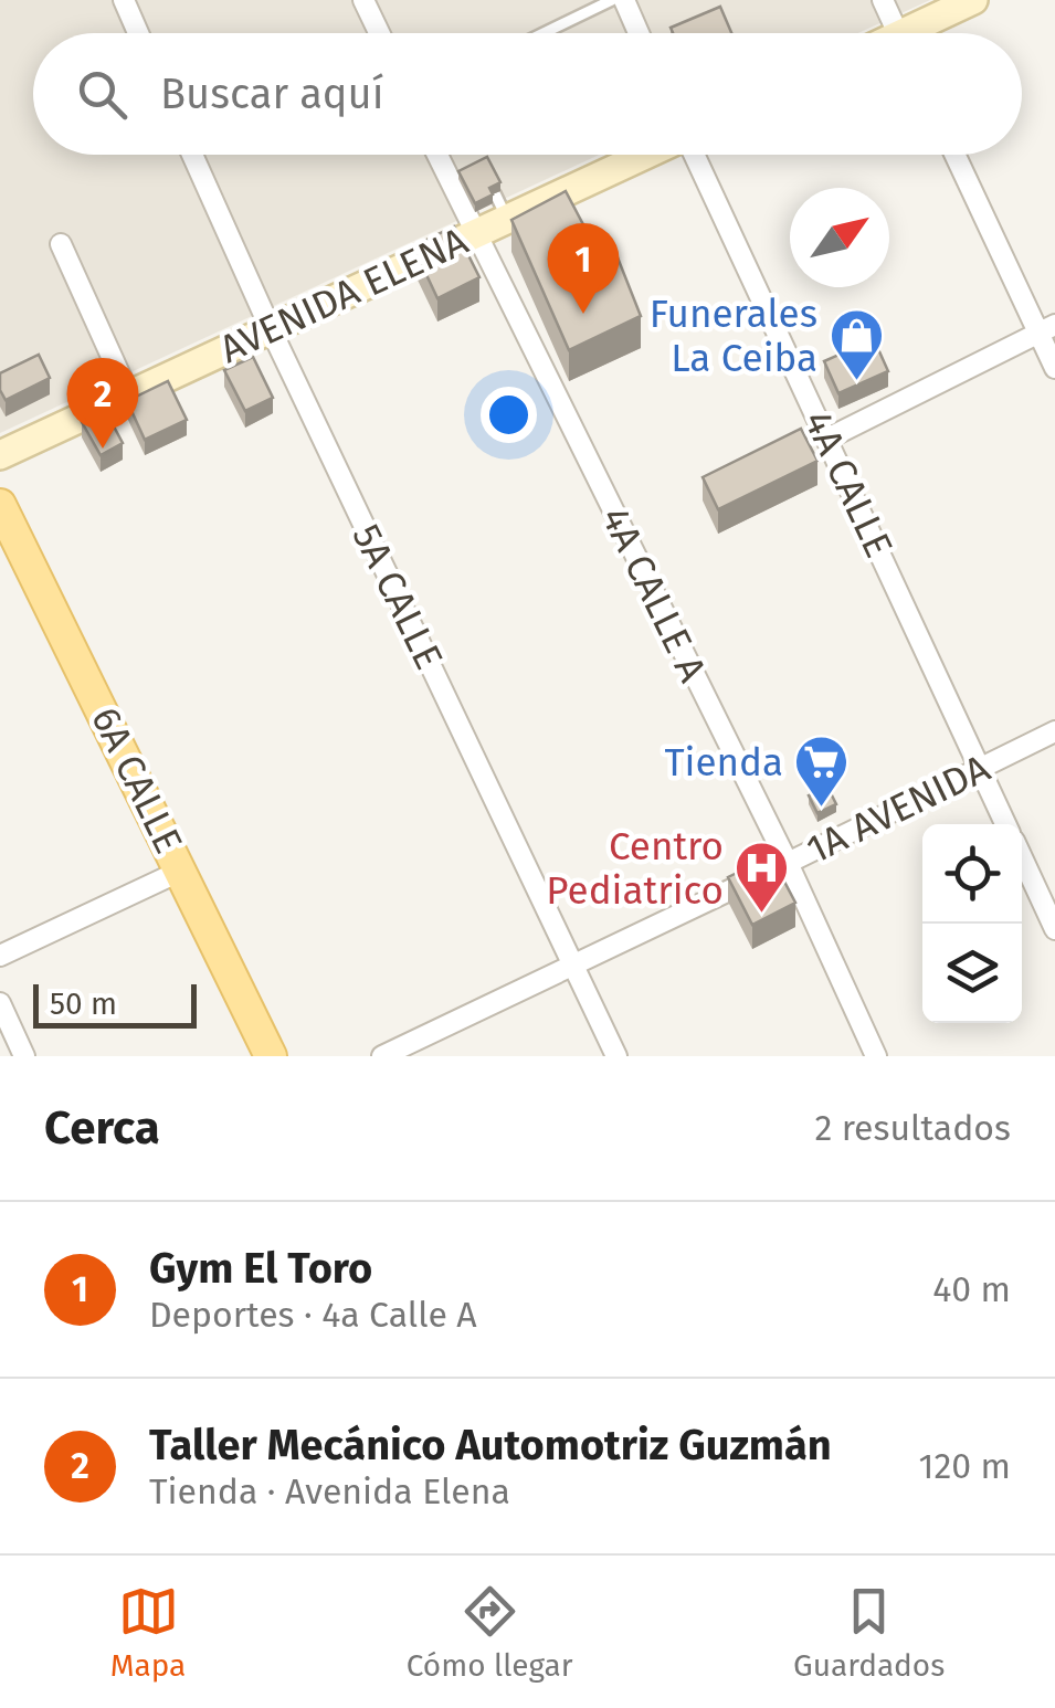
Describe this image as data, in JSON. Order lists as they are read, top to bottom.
{
  "streets": {
    "main road": ["AVENIDA ELENA", "6A CALLE"],
    "street": [
      "4A CALLE",
      "4A CALLE A",
      "5A CALLE",
      "1A AVENIDA"
    ]
  },
  "crossings": [
    ["AVENIDA ELENA", "4A CALLE A"],
    ["AVENIDA ELENA", "5A CALLE"],
    ["4A CALLE", "1A AVENIDA"],
    ["4A CALLE A", "1A AVENIDA"],
    ["5A CALLE", "1A AVENIDA"]
  ],
  "places": {
    "shop": ["Funerales La Ceiba"],
    "supermarket": ["Tienda"],
    "hospital": ["Centro Pediatrico"]
  },
  "scale_bar": "50 m",
  "north": "top right",
  "page": {
    "search": "Buscar aquí",
    "pins": ["1", "2"],
    "scale": "50 m",
    "heading": ["Cerca", "2 resultados"],
    "list": [
      {
        "mark": "1",
        "name": "Gym El Toro",
        "note": "Deportes · 4a Calle A",
        "value": "40 m"
      },
      {
        "mark": "2",
        "name": "Taller Mecánico Automotriz Guzmán",
        "note": "Tienda · Avenida Elena",
        "value": "120 m"
      }
    ],
    "nav": ["Mapa", "Cómo llegar", "Guardados"]
  }
}
